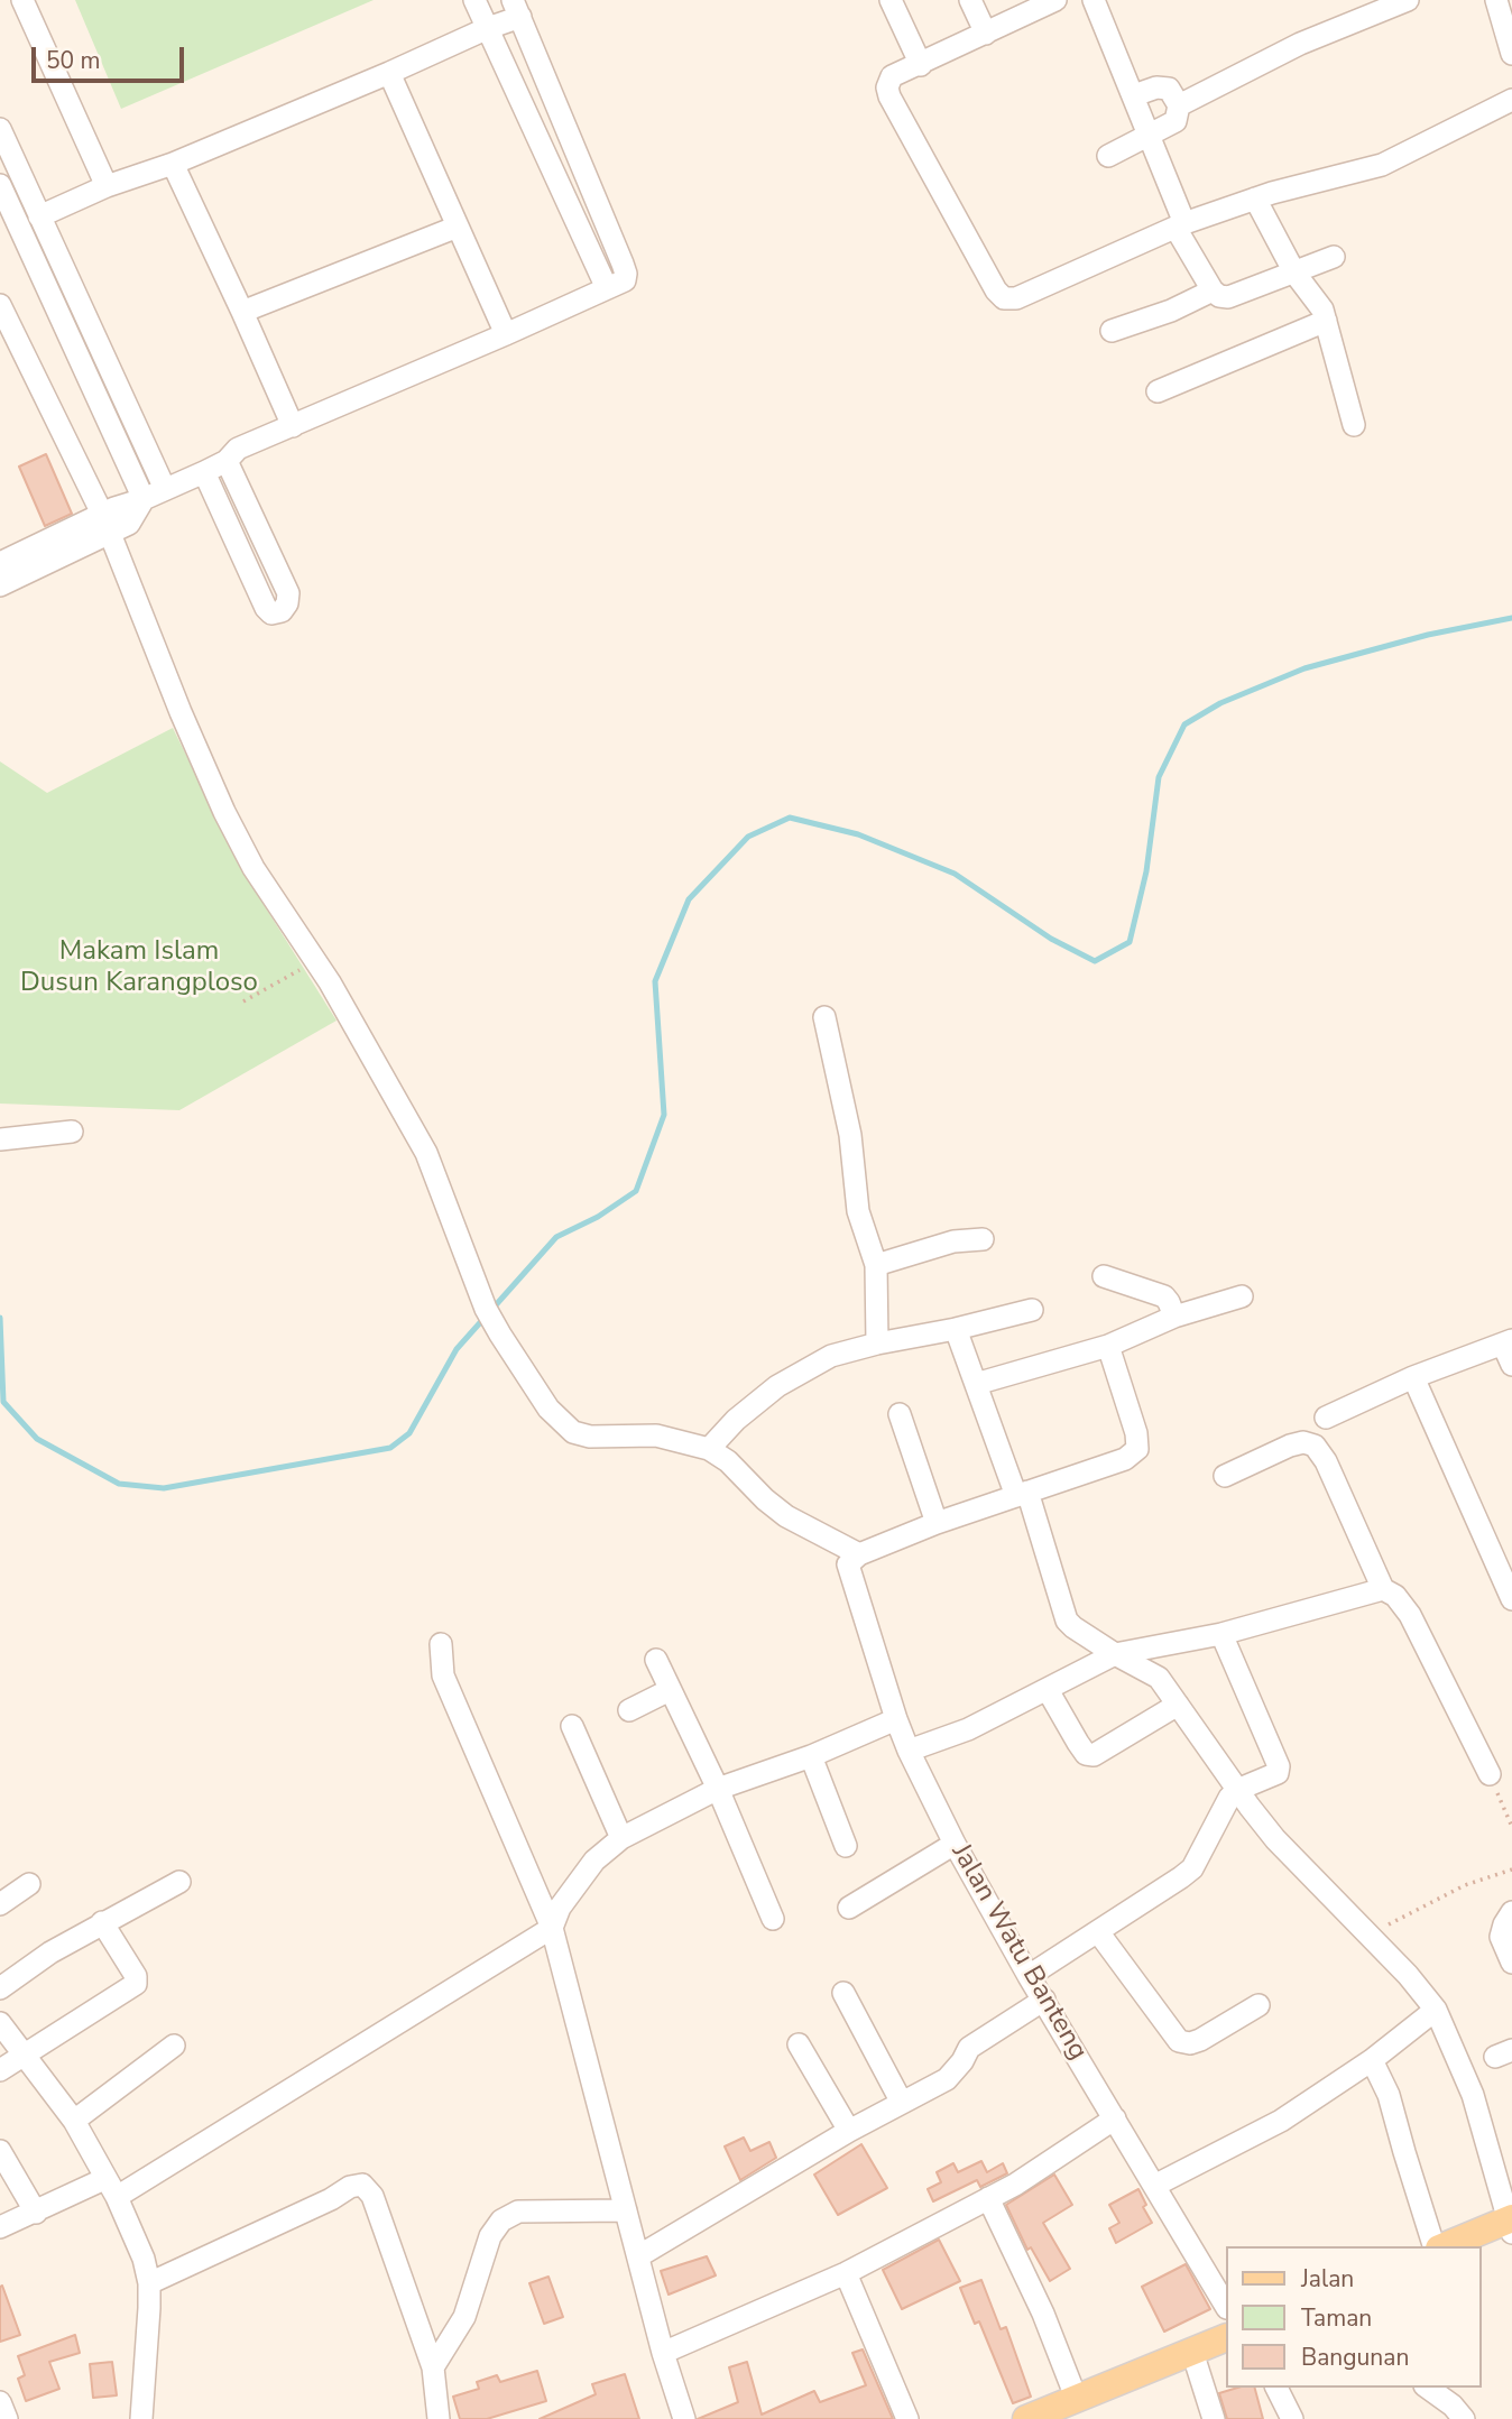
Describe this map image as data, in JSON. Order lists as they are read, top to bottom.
{
  "streets": {
    "street": ["Jalan Watu Banteng"]
  },
  "parks": ["Makam Islam Dusun Karangploso"],
  "legend": ["Jalan", "Taman", "Bangunan"],
  "scale_bar": "50 m"
}
